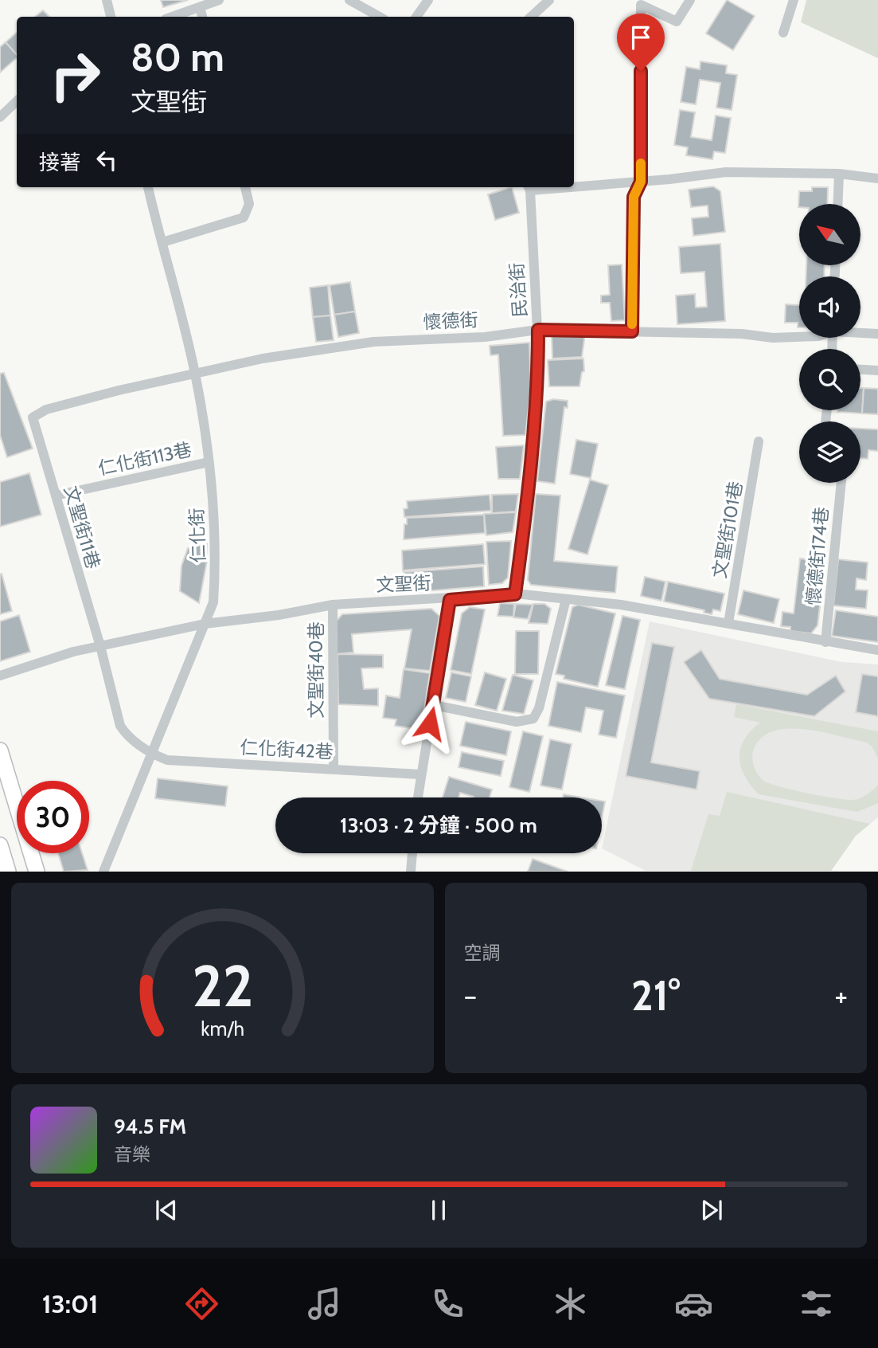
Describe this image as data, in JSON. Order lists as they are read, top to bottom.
{
  "streets": {
    "street": [
      "民治街",
      "懷德街",
      "仁化街113巷",
      "文聖街11巷",
      "文聖街101巷",
      "仁化街",
      "懷德街174巷",
      "文聖街",
      "文聖街40巷",
      "仁化街42巷"
    ]
  },
  "crossings": [
    ["民治街", "懷德街"],
    ["民治街", "文聖街"],
    ["懷德街", "文聖街11巷"],
    ["懷德街", "仁化街"],
    ["仁化街113巷", "文聖街11巷"],
    ["仁化街113巷", "仁化街"],
    ["文聖街11巷", "仁化街"],
    ["文聖街11巷", "文聖街"],
    ["文聖街11巷", "仁化街42巷"],
    ["文聖街101巷", "文聖街"],
    ["仁化街", "文聖街"],
    ["仁化街", "仁化街42巷"],
    ["懷德街174巷", "文聖街"],
    ["文聖街", "文聖街40巷"],
    ["文聖街40巷", "仁化街42巷"]
  ],
  "north": "top left",
  "page": {
    "turn": ["80 m", "文聖街"],
    "then": "接著",
    "limit": "30",
    "trip": "13:03 · 2 分鐘 · 500 m",
    "tile": "空調",
    "heat": ["−", "21°", "+"],
    "song": ["94.5 FM", "音樂"],
    "tabs": "13:01",
    "gauge": ["22", "km/h"]
  }
}
